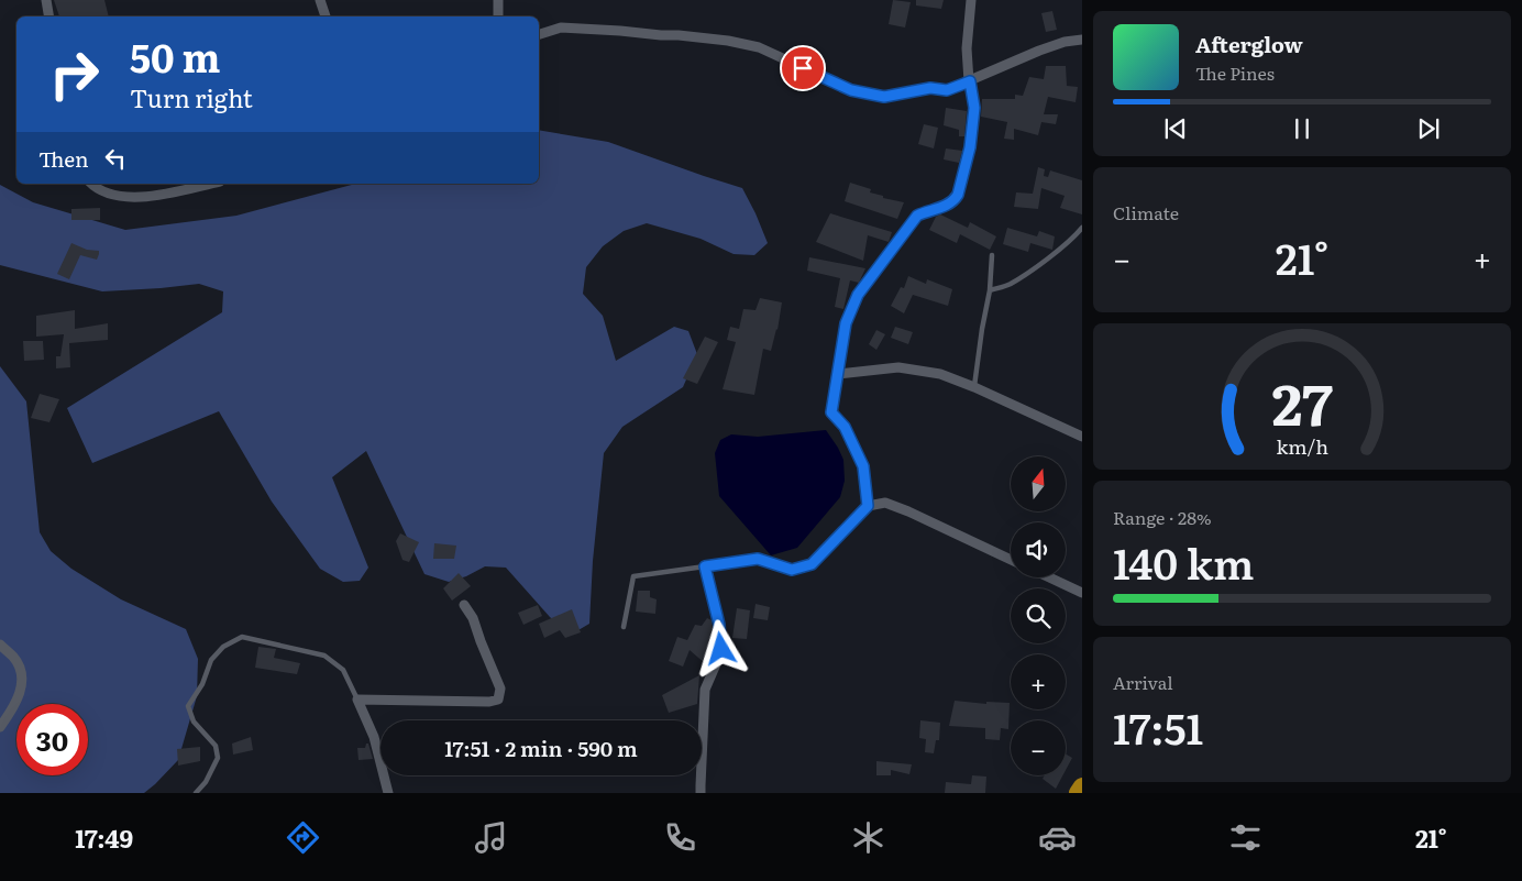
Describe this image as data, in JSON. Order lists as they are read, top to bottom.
{
  "north": "top",
  "page": {
    "turn": ["50 m", "Turn right"],
    "song": ["Afterglow", "The Pines"],
    "then": "Then",
    "tile": [
      "Climate",
      ["Range · 28%", "140 km"],
      ["Arrival", "17:51"]
    ],
    "heat": ["−", "21°", "+"],
    "map_buttons": ["+", "−"],
    "limit": "30",
    "trip": "17:51 · 2 min · 590 m",
    "tabs": ["17:49", "21°"],
    "gauge": ["27", "km/h"]
  }
}
